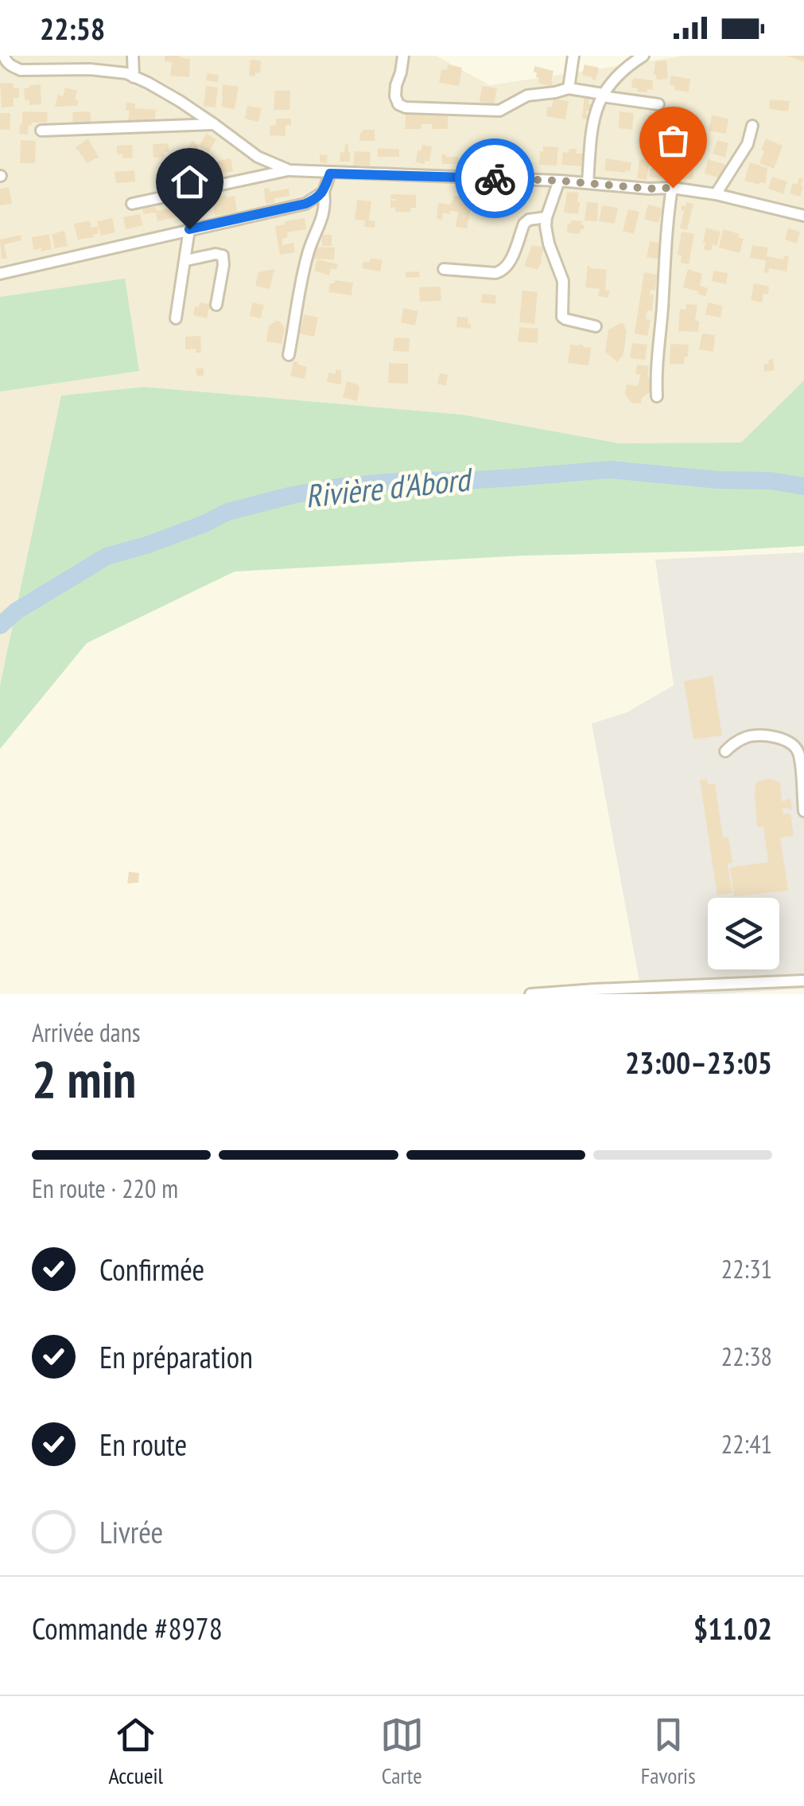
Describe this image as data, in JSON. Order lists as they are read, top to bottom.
{
  "water": ["Rivière d'Abord"],
  "page": {
    "status": "22:58",
    "heading": ["2 min", "Arrivée dans", "23:00–23:05"],
    "panel": ["Commande #8978", "$11.02"],
    "bar": "En route · 220 m",
    "list": [
      ["Confirmée", "22:31"],
      ["En préparation", "22:38"],
      ["En route", "22:41"],
      "Livrée"
    ],
    "tabs": ["Accueil", "Carte", "Favoris"]
  }
}
